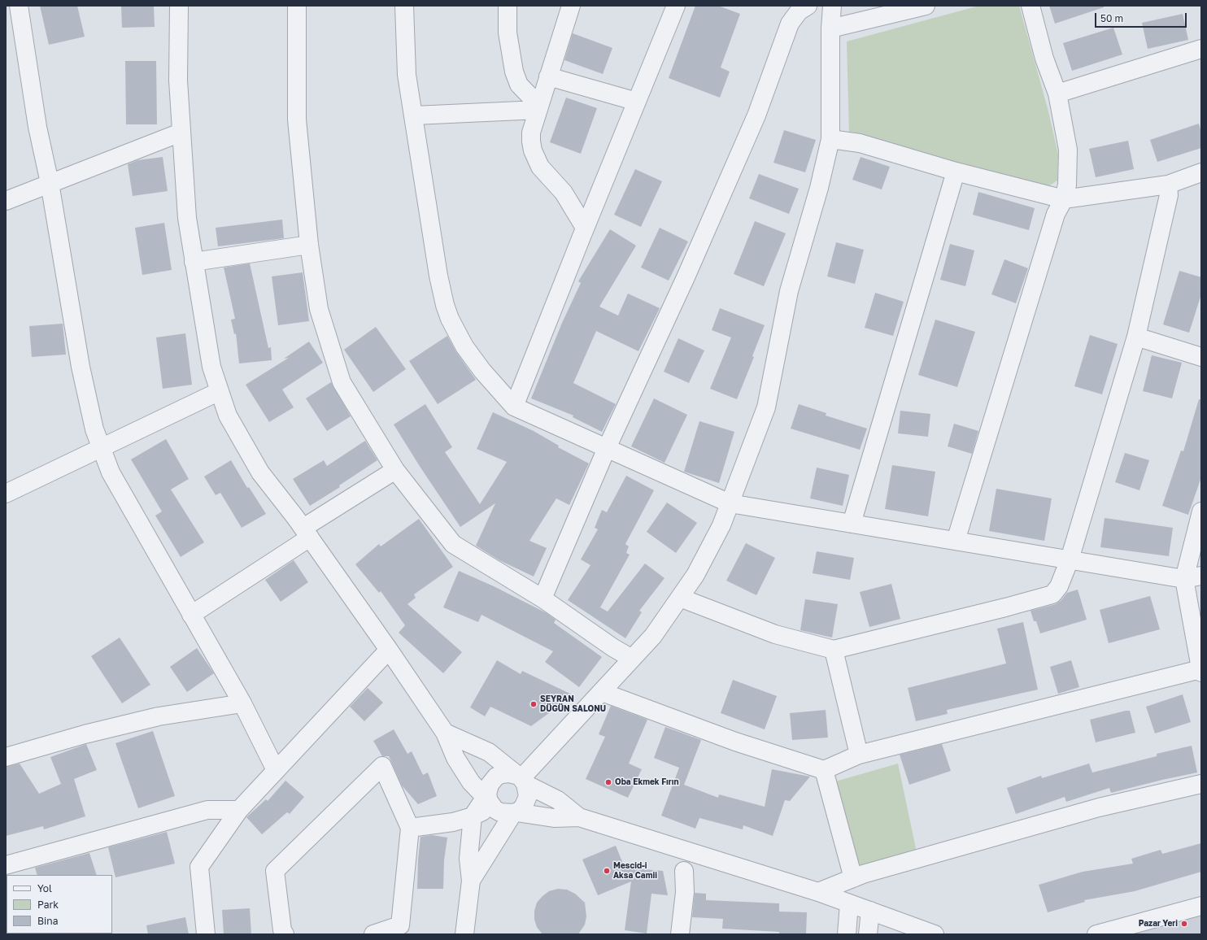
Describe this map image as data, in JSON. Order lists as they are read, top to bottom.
{
  "places": [
    "SEYRAN DÜĞÜN SALONU",
    "Oba Ekmek Fırın",
    "Mescid-i Aksa Camii",
    "Pazar Yeri"
  ],
  "legend": ["Yol", "Park", "Bina"],
  "scale_bar": "50 m"
}
